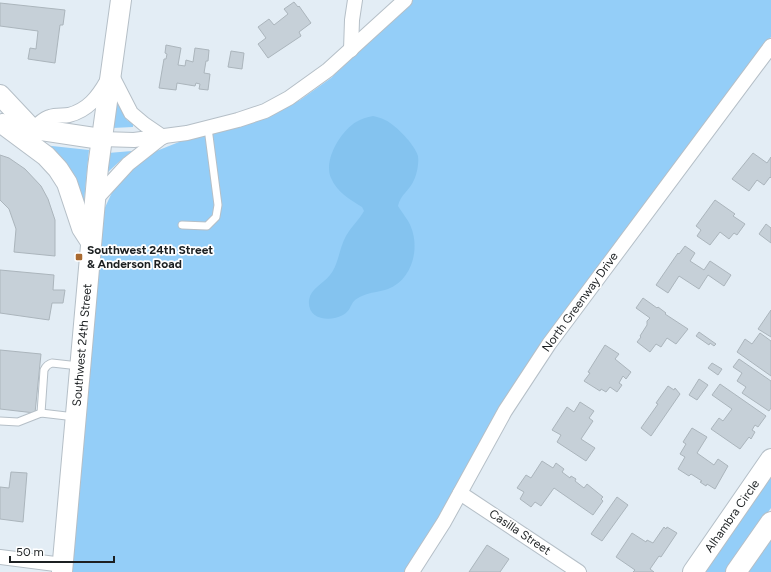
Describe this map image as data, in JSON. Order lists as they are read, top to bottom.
{
  "streets": {
    "street": [
      "North Greenway Drive",
      "Southwest 24th Street",
      "Alhambra Circle",
      "Casilla Street"
    ]
  },
  "crossings": [
    ["North Greenway Drive", "Casilla Street"]
  ],
  "places": {
    "transit": ["Southwest 24th Street & Anderson Road"]
  },
  "scale_bar": "50 m"
}
